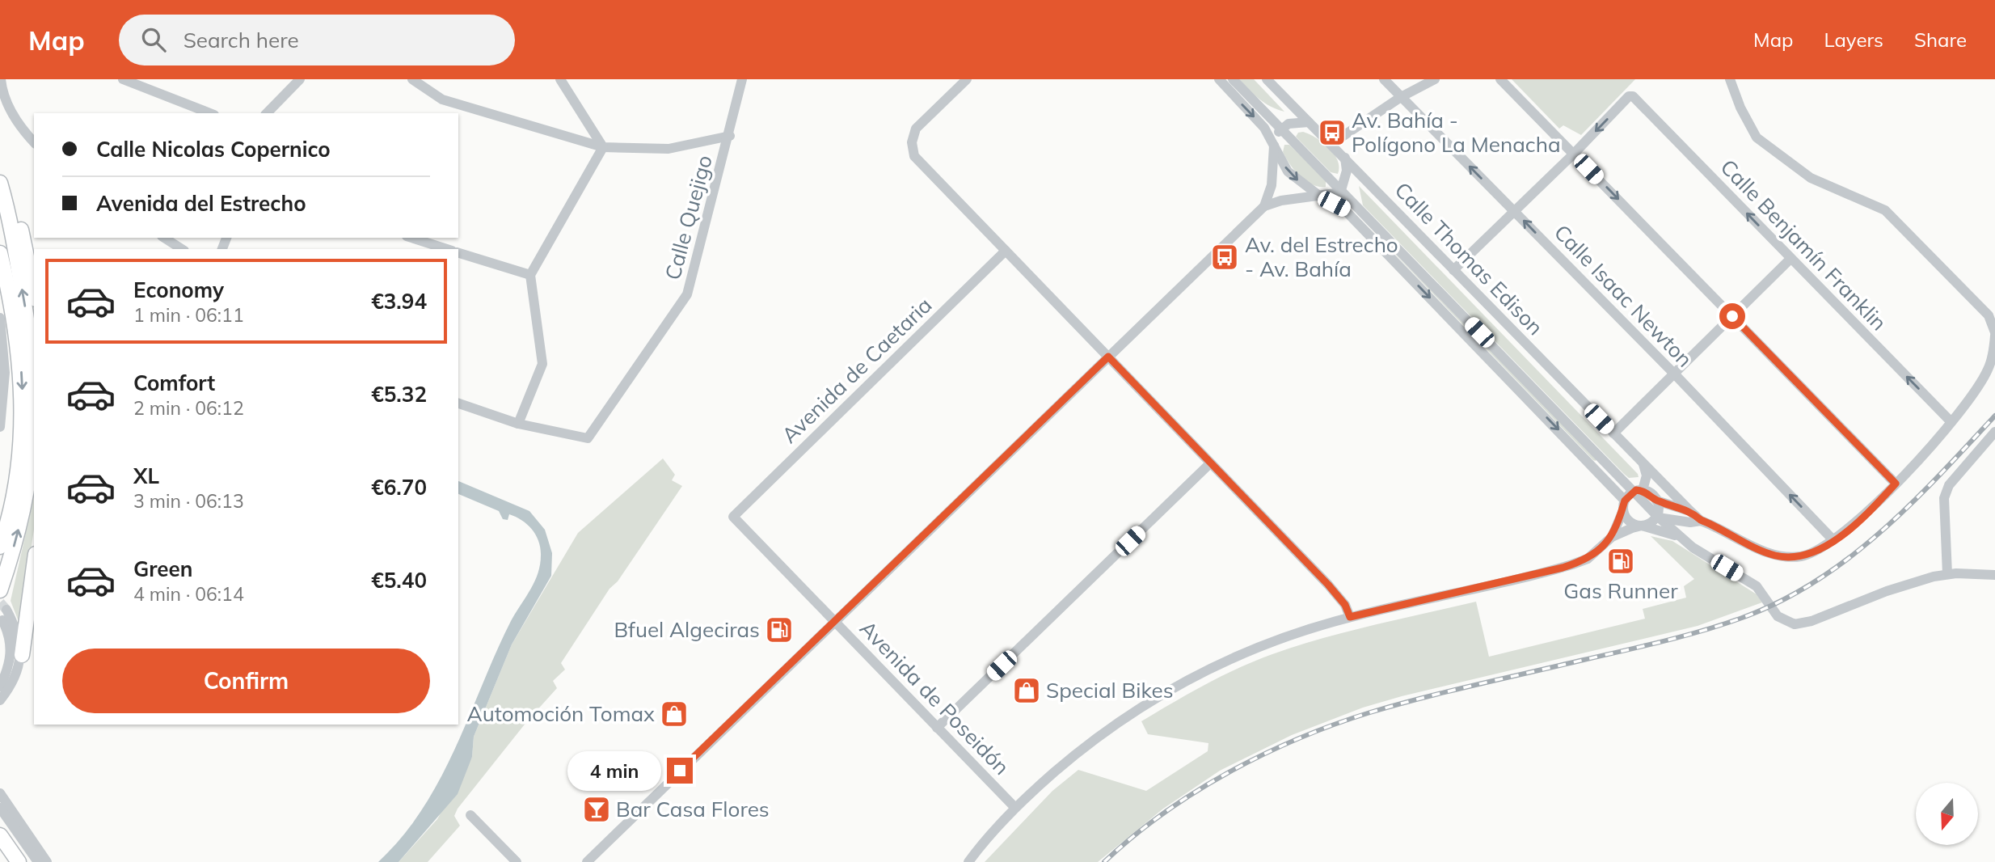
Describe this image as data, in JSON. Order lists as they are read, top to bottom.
{
  "streets": {
    "street": [
      "Calle Quejigo",
      "Calle Benjamín Franklin",
      "Calle Thomas Edison",
      "Calle Isaac Newton",
      "Avenida de Caetaria",
      "Avenida de Poseidón"
    ]
  },
  "crossings": [
    ["Avenida de Caetaria", "Avenida de Poseidón"]
  ],
  "places": {
    "bus stop": ["Av. Bahía - Polígono La Menacha", "Av. del Estrecho - Av. Bahía"],
    "fuel station": ["Gas Runner", "Bfuel Algeciras"],
    "shop": ["Special Bikes", "Automoción Tomax"],
    "bar": ["Bar Casa Flores"]
  },
  "north": "bottom",
  "page": {
    "header": "Map",
    "search": "Search here",
    "nav": ["Map", "Layers", "Share"],
    "banner": ["Calle Nicolas Copernico", "Avenida del Estrecho"],
    "list": [
      {
        "name": "Economy",
        "note": "1 min · 06:11",
        "value": "€3.94"
      },
      {
        "name": "Comfort",
        "note": "2 min · 06:12",
        "value": "€5.32"
      },
      {
        "name": "XL",
        "note": "3 min · 06:13",
        "value": "€6.70"
      },
      {
        "name": "Green",
        "note": "4 min · 06:14",
        "value": "€5.40"
      }
    ],
    "buttons": "Confirm",
    "bubble": "4 min"
  }
}
